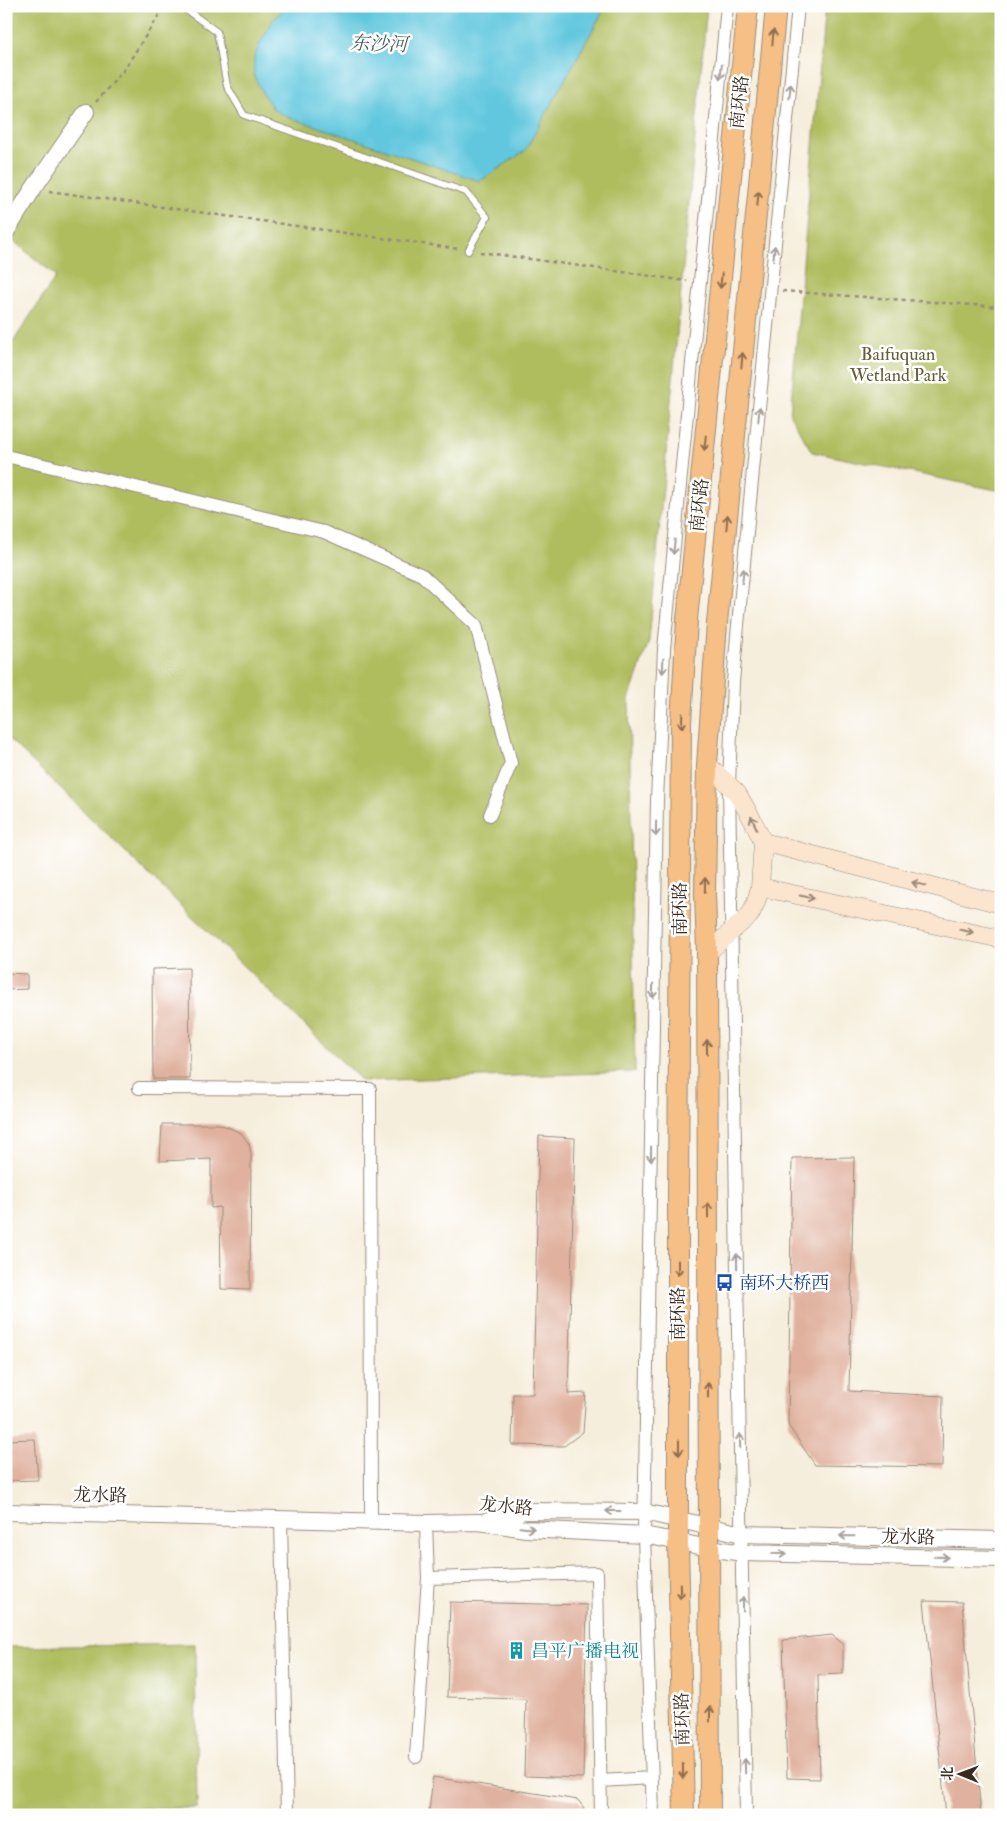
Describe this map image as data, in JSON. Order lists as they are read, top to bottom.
{
  "streets": {
    "main road": ["南环路"],
    "street": ["龙水路"]
  },
  "crossings": [
    ["南环路", "龙水路"]
  ],
  "water": ["东沙河"],
  "parks": ["Baifuquan Wetland Park"],
  "places": {
    "bus stop": ["南环大桥西"],
    "building": ["昌平广播电视"]
  },
  "north": "left"
}
